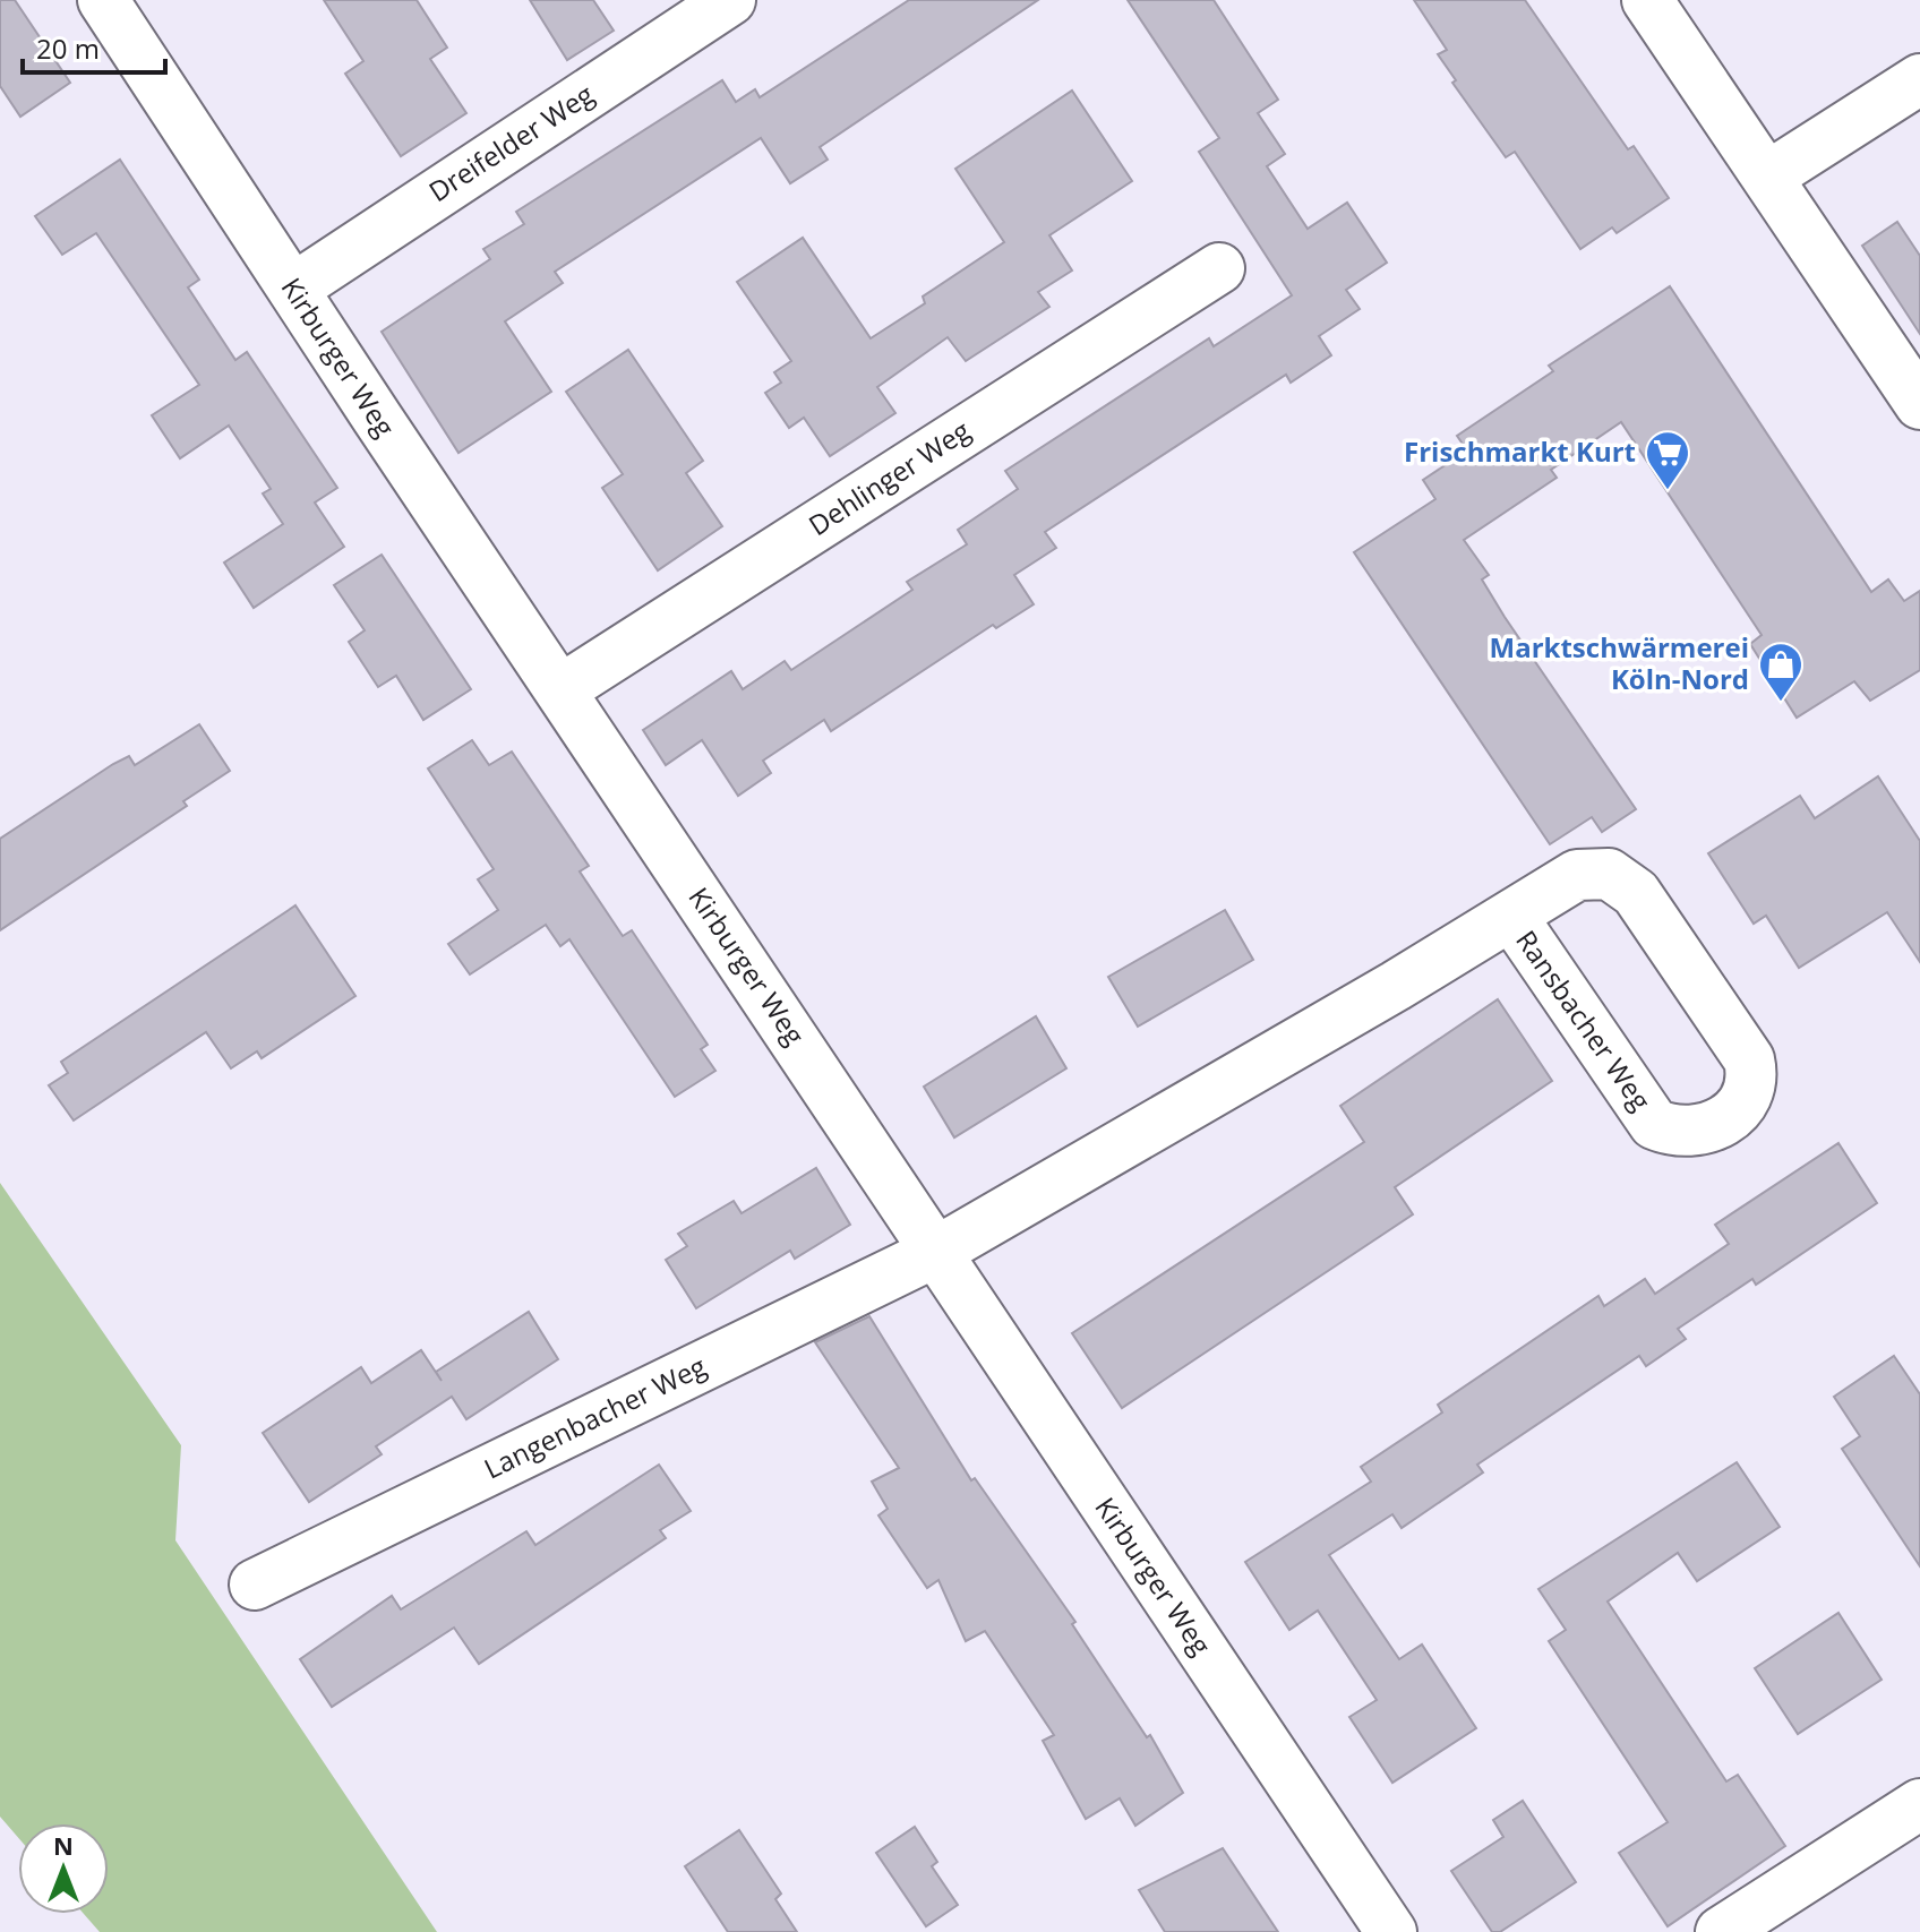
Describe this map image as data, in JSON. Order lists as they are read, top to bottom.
{
  "streets": {
    "street": [
      "Dreifelder Weg",
      "Kirburger Weg",
      "Dehlinger Weg",
      "Ransbacher Weg",
      "Langenbacher Weg"
    ]
  },
  "crossings": [
    ["Dreifelder Weg", "Kirburger Weg"],
    ["Kirburger Weg", "Dehlinger Weg"],
    ["Kirburger Weg", "Ransbacher Weg"],
    ["Kirburger Weg", "Langenbacher Weg"],
    ["Ransbacher Weg", "Langenbacher Weg"]
  ],
  "places": {
    "supermarket": ["Frischmarkt Kurt"],
    "shop": ["Marktschwärmerei Köln-Nord"]
  },
  "scale_bar": "20 m",
  "north": "top"
}
